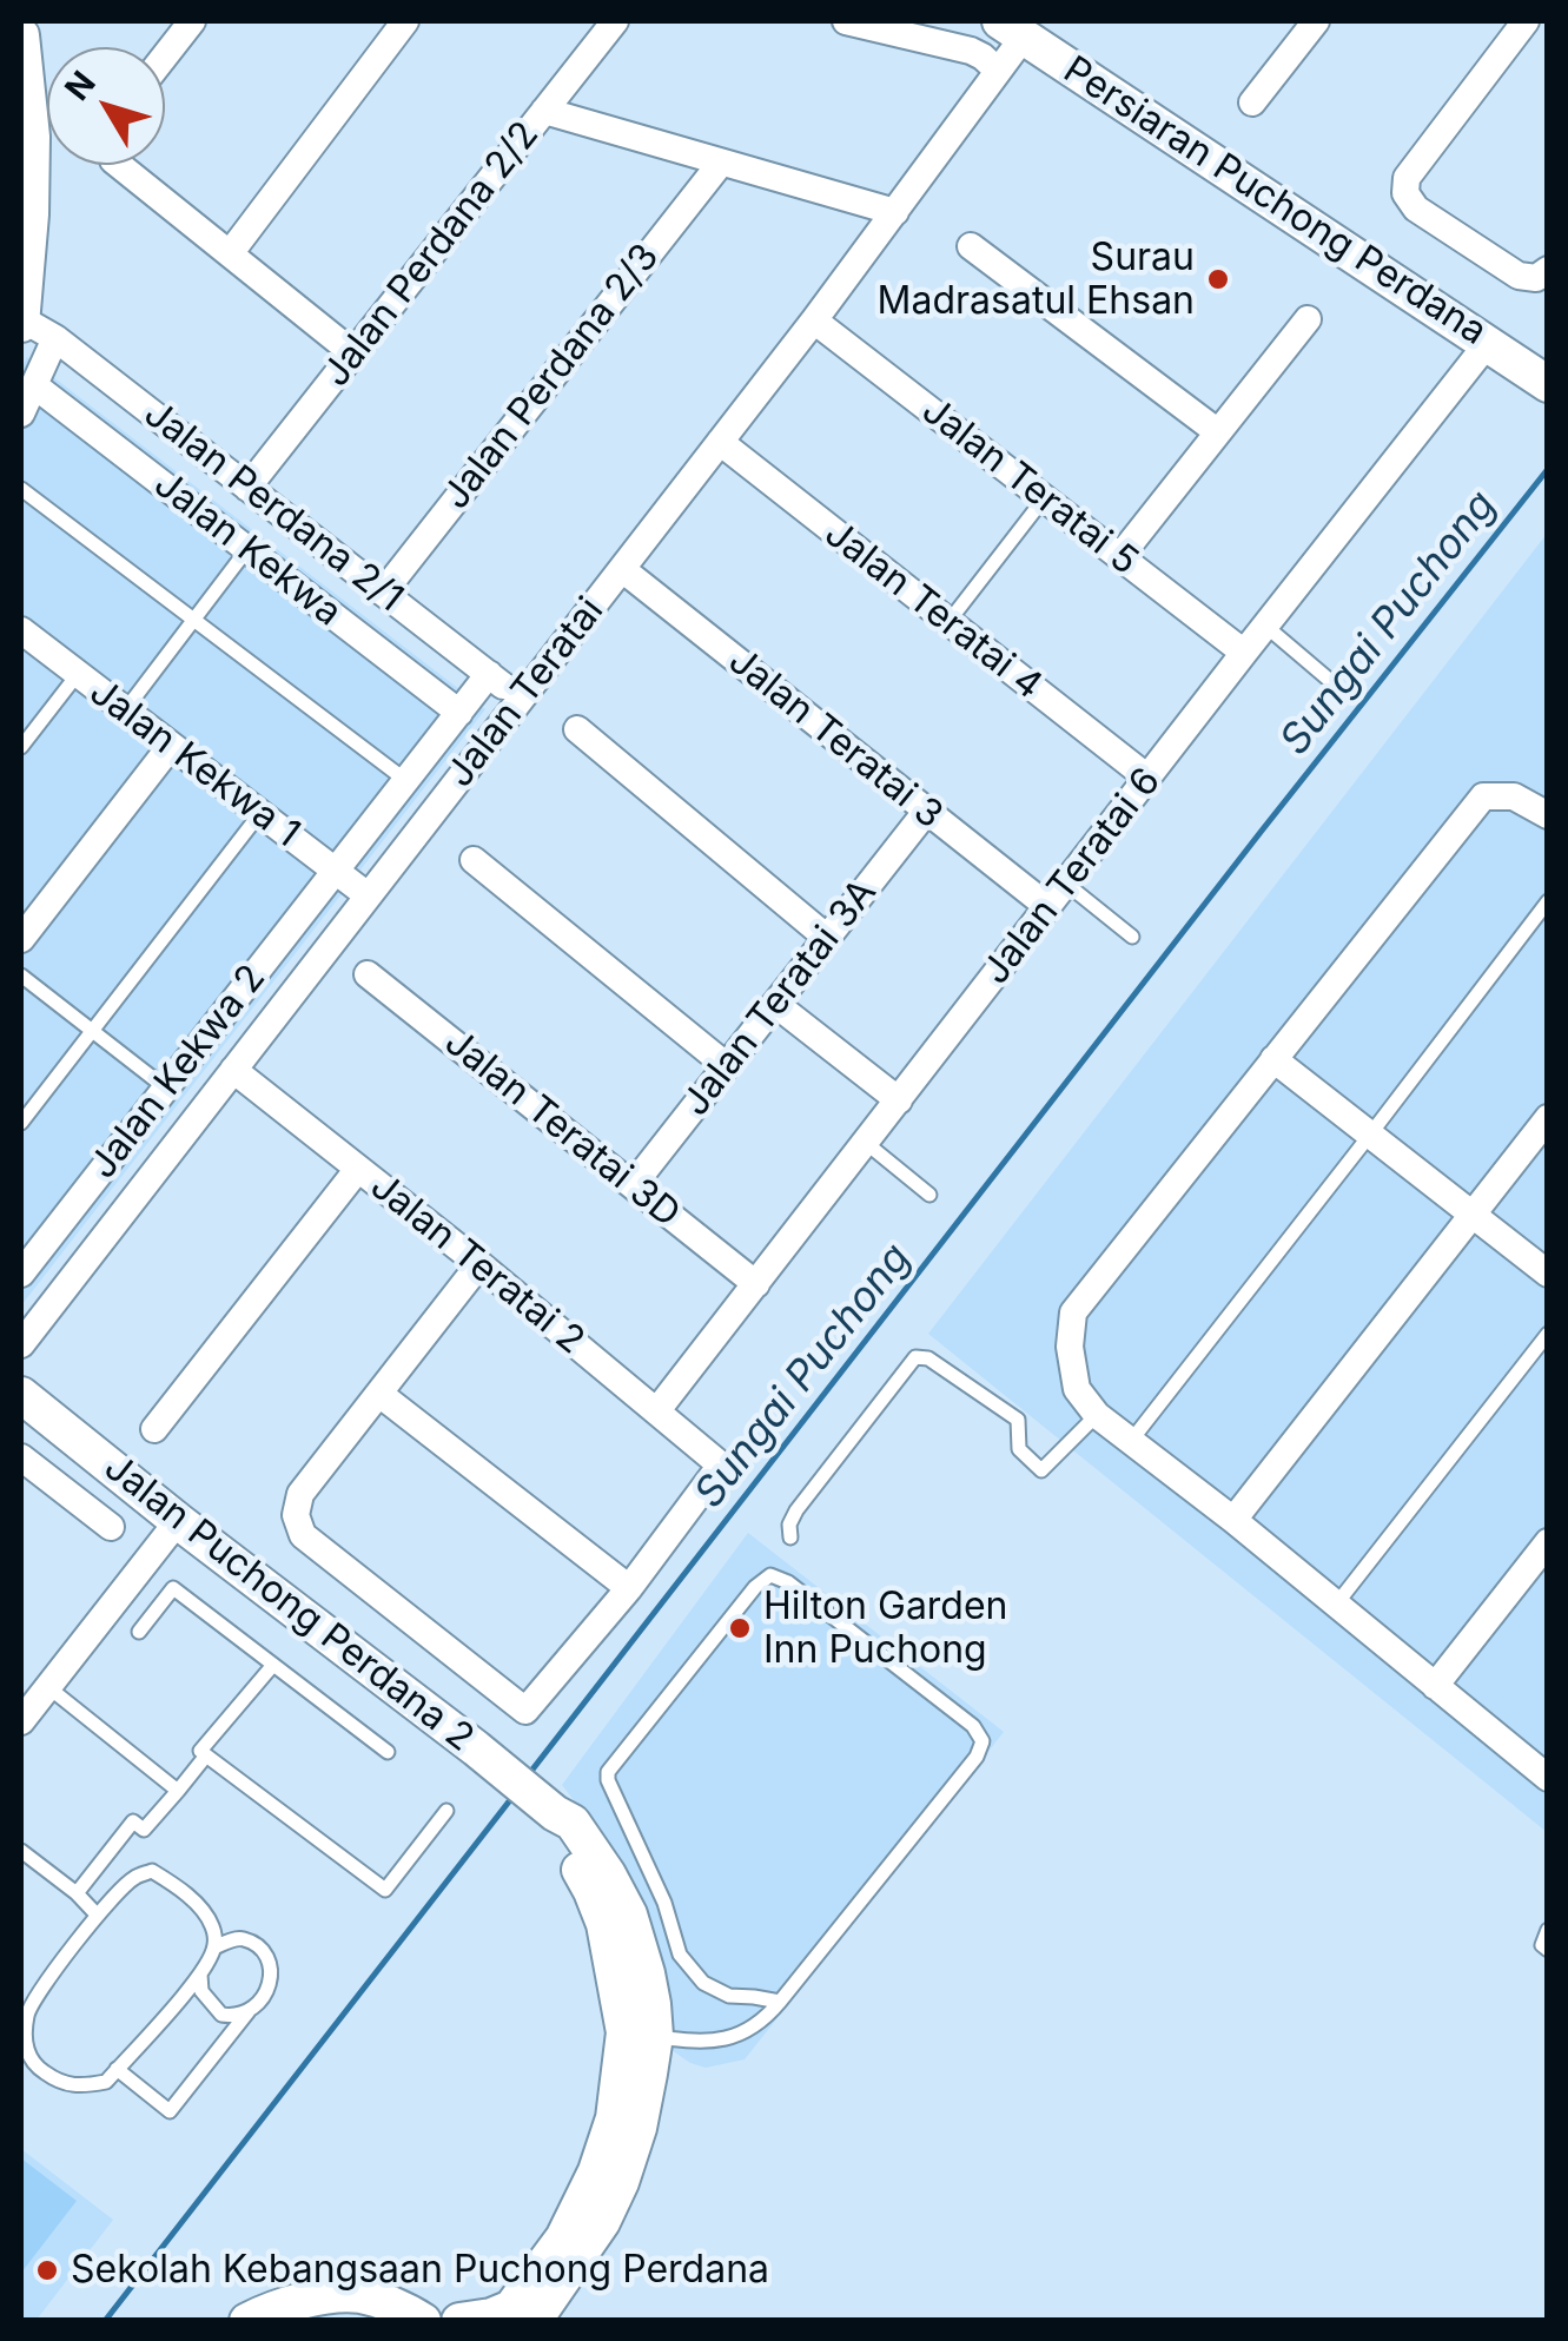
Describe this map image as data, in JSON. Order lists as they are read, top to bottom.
{
  "streets": {
    "street": [
      "Persiaran Puchong Perdana",
      "Jalan Perdana 2/2",
      "Jalan Perdana 2/3",
      "Jalan Teratai 5",
      "Jalan Perdana 2/1",
      "Jalan Kekwa",
      "Jalan Teratai 4",
      "Jalan Teratai",
      "Jalan Teratai 3",
      "Jalan Kekwa 1",
      "Jalan Teratai 6",
      "Jalan Teratai 3A",
      "Jalan Kekwa 2",
      "Jalan Teratai 3D",
      "Jalan Teratai 2",
      "Jalan Puchong Perdana 2"
    ]
  },
  "crossings": [
    ["Persiaran Puchong Perdana", "Jalan Teratai"],
    ["Persiaran Puchong Perdana", "Jalan Teratai 6"],
    ["Jalan Perdana 2/2", "Jalan Perdana 2/1"],
    ["Jalan Perdana 2/3", "Jalan Perdana 2/1"],
    ["Jalan Teratai 5", "Jalan Teratai"],
    ["Jalan Teratai 5", "Jalan Teratai 6"],
    ["Jalan Perdana 2/1", "Jalan Teratai"],
    ["Jalan Perdana 2/1", "Jalan Kekwa 2"],
    ["Jalan Kekwa", "Jalan Kekwa 2"],
    ["Jalan Teratai 4", "Jalan Teratai"],
    ["Jalan Teratai 4", "Jalan Teratai 6"],
    ["Jalan Teratai", "Jalan Teratai 3"],
    ["Jalan Teratai", "Jalan Kekwa 1"],
    ["Jalan Teratai", "Jalan Teratai 2"],
    ["Jalan Teratai 3", "Jalan Teratai 6"],
    ["Jalan Teratai 3", "Jalan Teratai 3A"],
    ["Jalan Kekwa 1", "Jalan Kekwa 2"],
    ["Jalan Teratai 6", "Jalan Teratai 3D"],
    ["Jalan Teratai 6", "Jalan Teratai 2"],
    ["Jalan Teratai 3A", "Jalan Teratai 3D"]
  ],
  "water": ["Sungai Puchong"],
  "places": ["Surau Madrasatul Ehsan", "Hilton Garden Inn Puchong", "Sekolah Kebangsaan Puchong Perdana"],
  "north": "top left"
}
